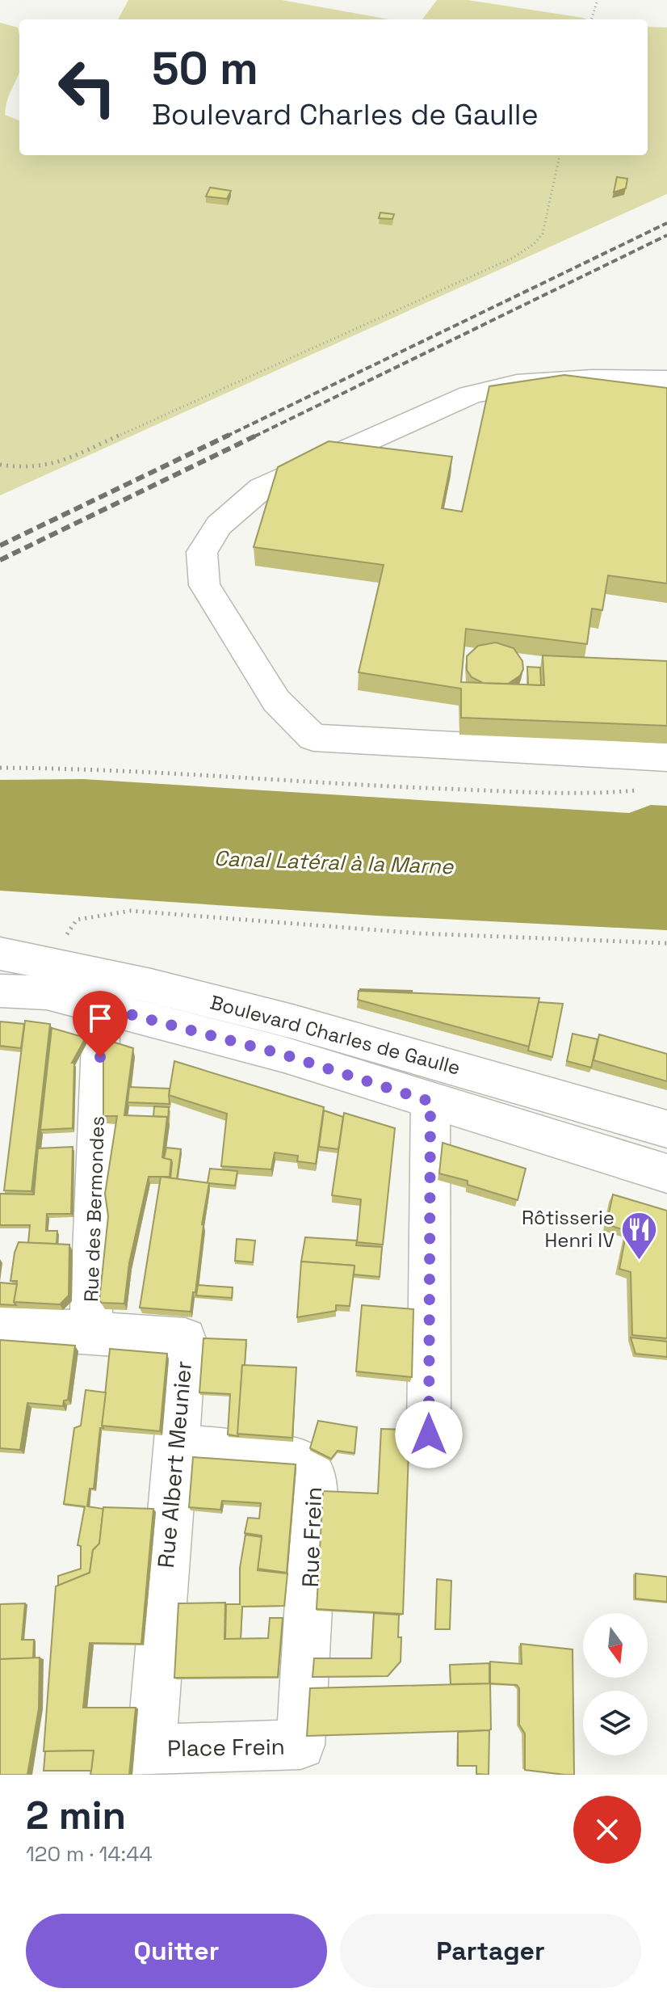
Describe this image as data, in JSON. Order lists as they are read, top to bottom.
{
  "streets": {
    "street": [
      "Boulevard Charles de Gaulle",
      "Rue des Bermondes",
      "Rue Albert Meunier",
      "Rue Frein",
      "Place Frein"
    ]
  },
  "crossings": [
    ["Boulevard Charles de Gaulle", "Rue des Bermondes"],
    ["Rue des Bermondes", "Rue Albert Meunier"],
    ["Rue Albert Meunier", "Rue Frein"],
    ["Rue Albert Meunier", "Place Frein"],
    ["Rue Frein", "Place Frein"]
  ],
  "water": ["Canal Latéral à la Marne"],
  "places": {
    "restaurant": ["Rôtisserie Henri IV"]
  },
  "north": "bottom",
  "page": {
    "turn": ["50 m", "Boulevard Charles de Gaulle"],
    "heading": ["2 min", "120 m · 14:44"],
    "buttons": ["Quitter", "Partager"]
  }
}
